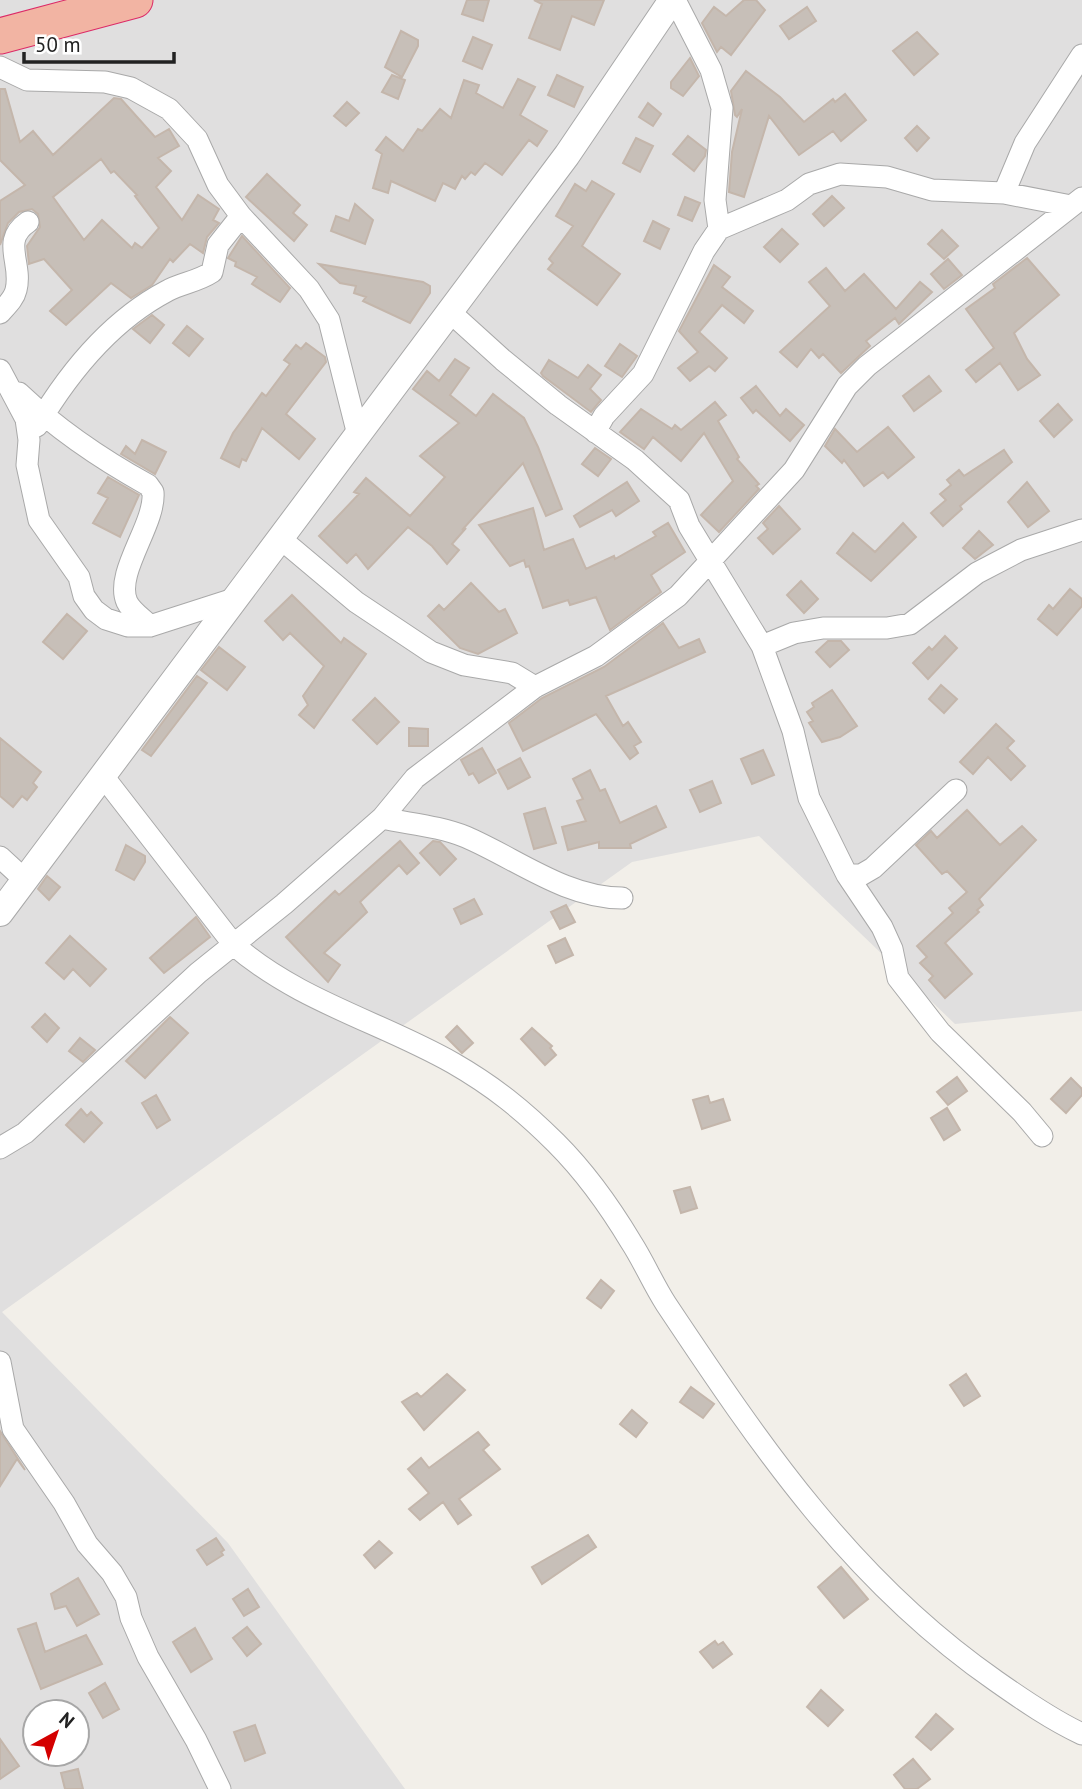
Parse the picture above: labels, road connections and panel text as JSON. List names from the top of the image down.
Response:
{
  "scale_bar": "50 m",
  "north": "top right"
}
